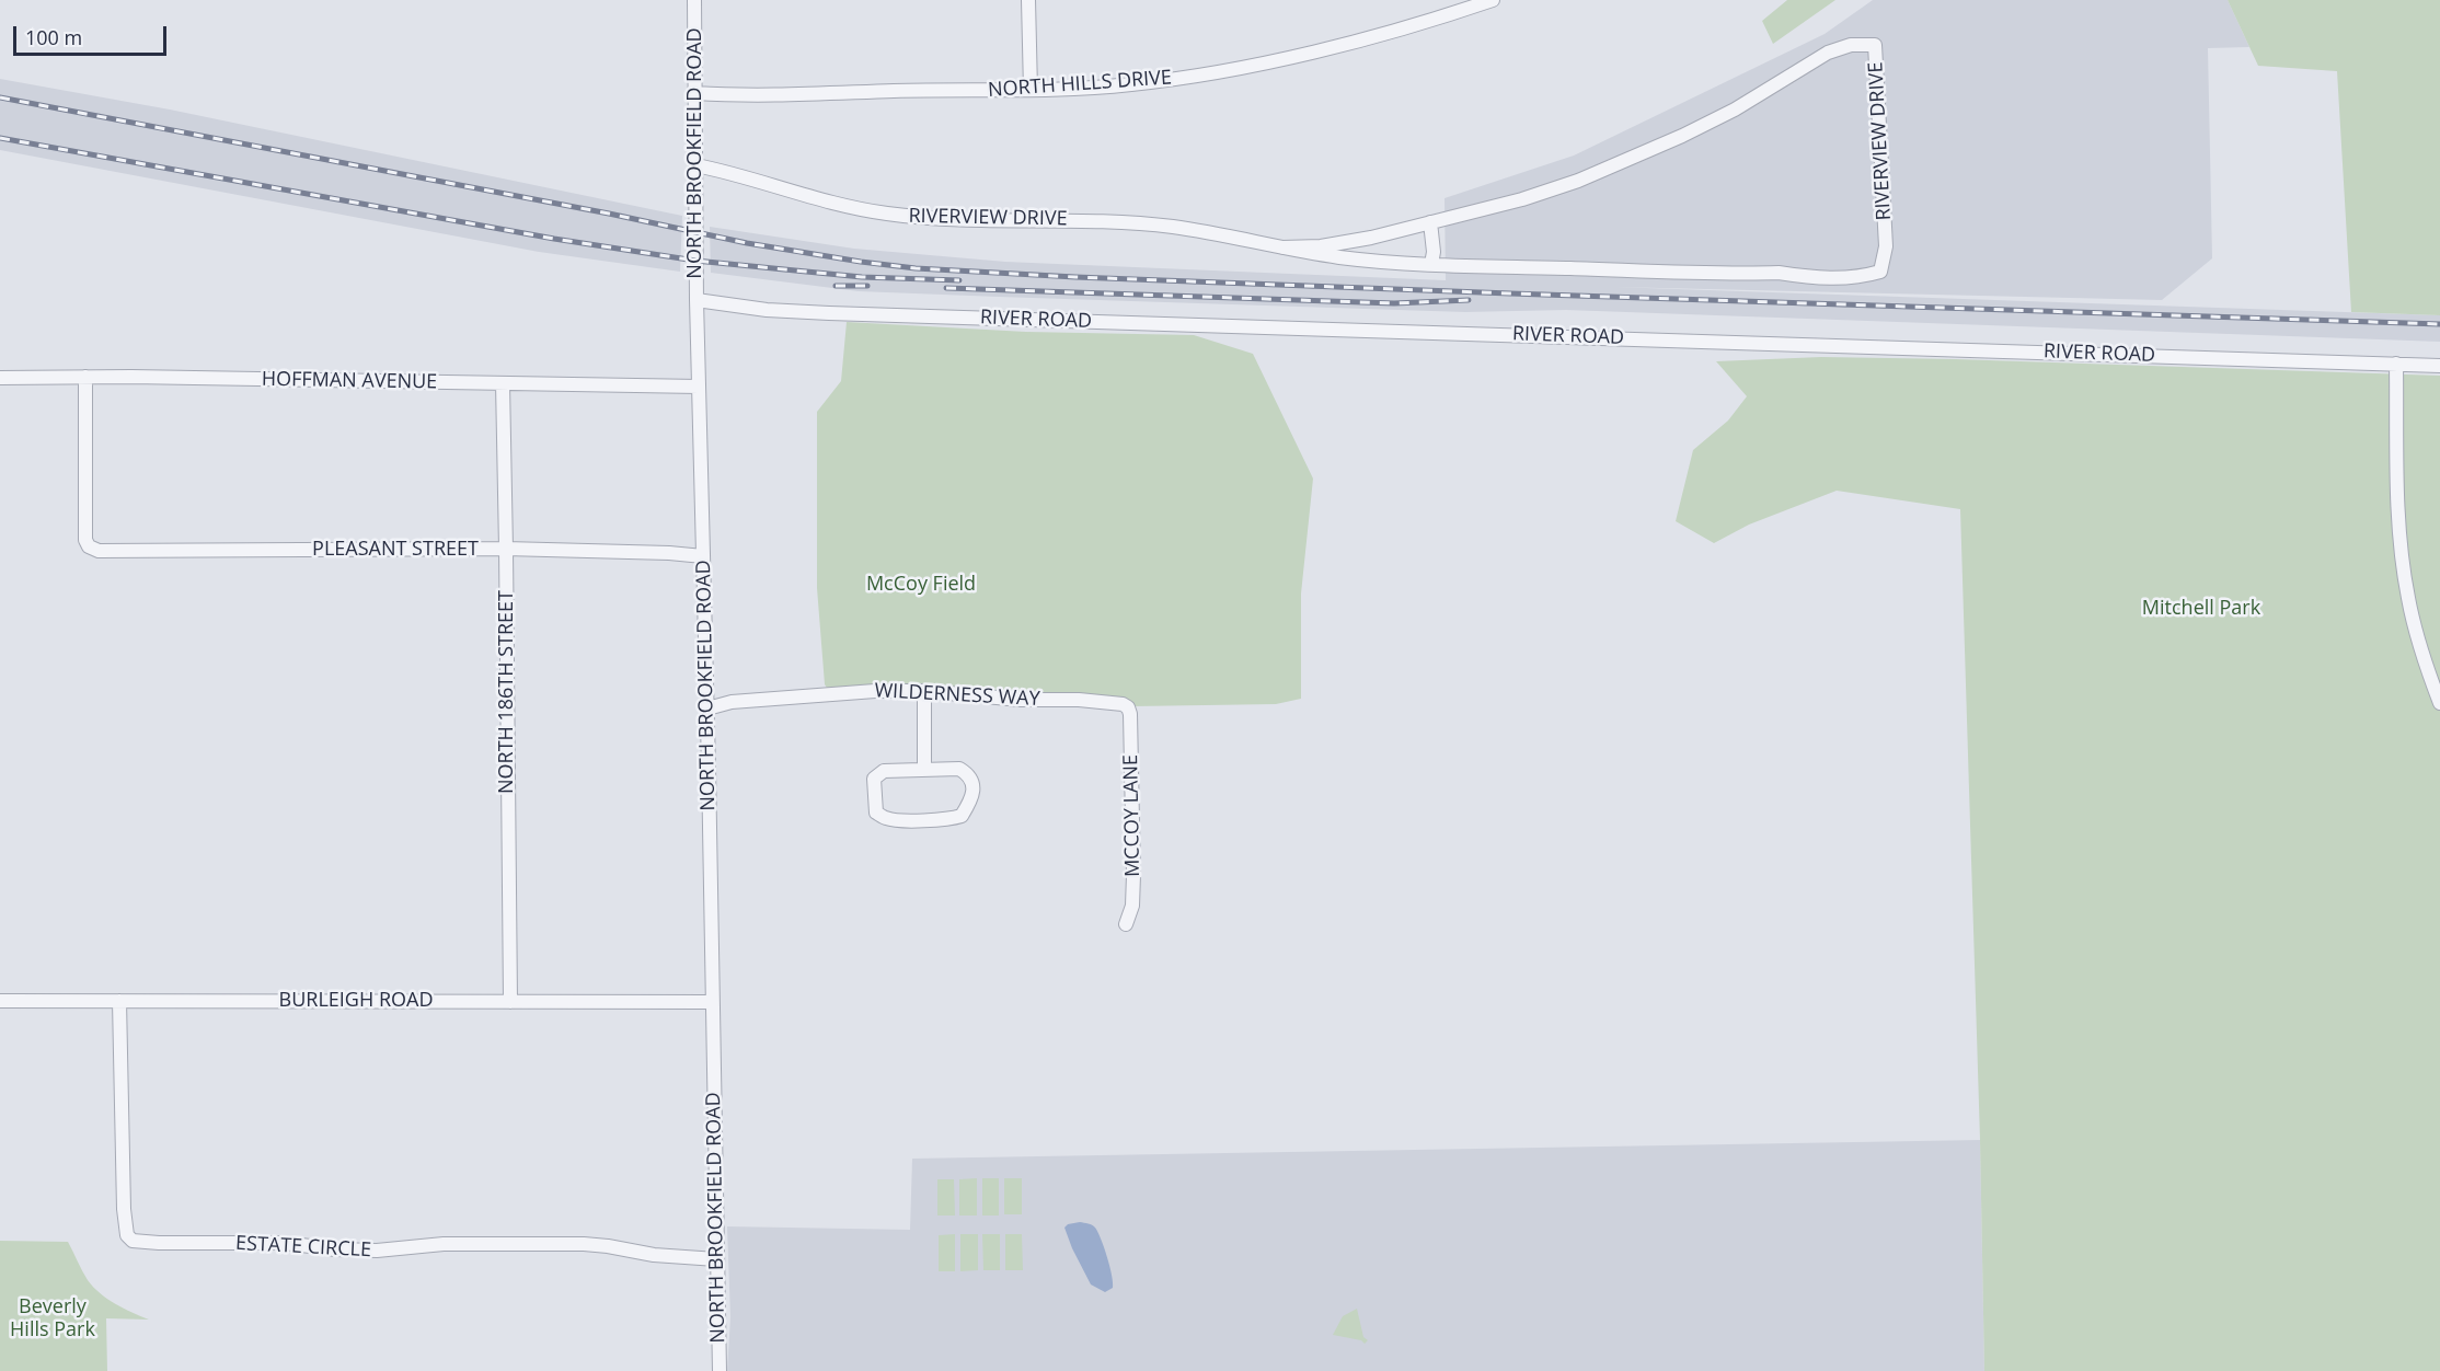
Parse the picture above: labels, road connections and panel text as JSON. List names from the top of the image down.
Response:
{
  "streets": {
    "street": [
      "NORTH HILLS DRIVE",
      "RIVERVIEW DRIVE",
      "NORTH BROOKFIELD ROAD",
      "RIVER ROAD",
      "HOFFMAN AVENUE",
      "PLEASANT STREET",
      "NORTH 186TH STREET",
      "WILDERNESS WAY",
      "MCCOY LANE",
      "BURLEIGH ROAD",
      "ESTATE CIRCLE"
    ]
  },
  "crossings": [
    ["NORTH HILLS DRIVE", "NORTH BROOKFIELD ROAD"],
    ["RIVERVIEW DRIVE", "NORTH BROOKFIELD ROAD"],
    ["NORTH BROOKFIELD ROAD", "RIVER ROAD"],
    ["NORTH BROOKFIELD ROAD", "HOFFMAN AVENUE"],
    ["NORTH BROOKFIELD ROAD", "PLEASANT STREET"],
    ["NORTH BROOKFIELD ROAD", "WILDERNESS WAY"],
    ["NORTH BROOKFIELD ROAD", "BURLEIGH ROAD"],
    ["NORTH BROOKFIELD ROAD", "ESTATE CIRCLE"],
    ["HOFFMAN AVENUE", "PLEASANT STREET"],
    ["HOFFMAN AVENUE", "NORTH 186TH STREET"],
    ["PLEASANT STREET", "NORTH 186TH STREET"],
    ["NORTH 186TH STREET", "BURLEIGH ROAD"],
    ["WILDERNESS WAY", "MCCOY LANE"],
    ["BURLEIGH ROAD", "ESTATE CIRCLE"]
  ],
  "parks": ["McCoy Field", "Mitchell Park", "Beverly Hills Park"],
  "scale_bar": "100 m"
}
